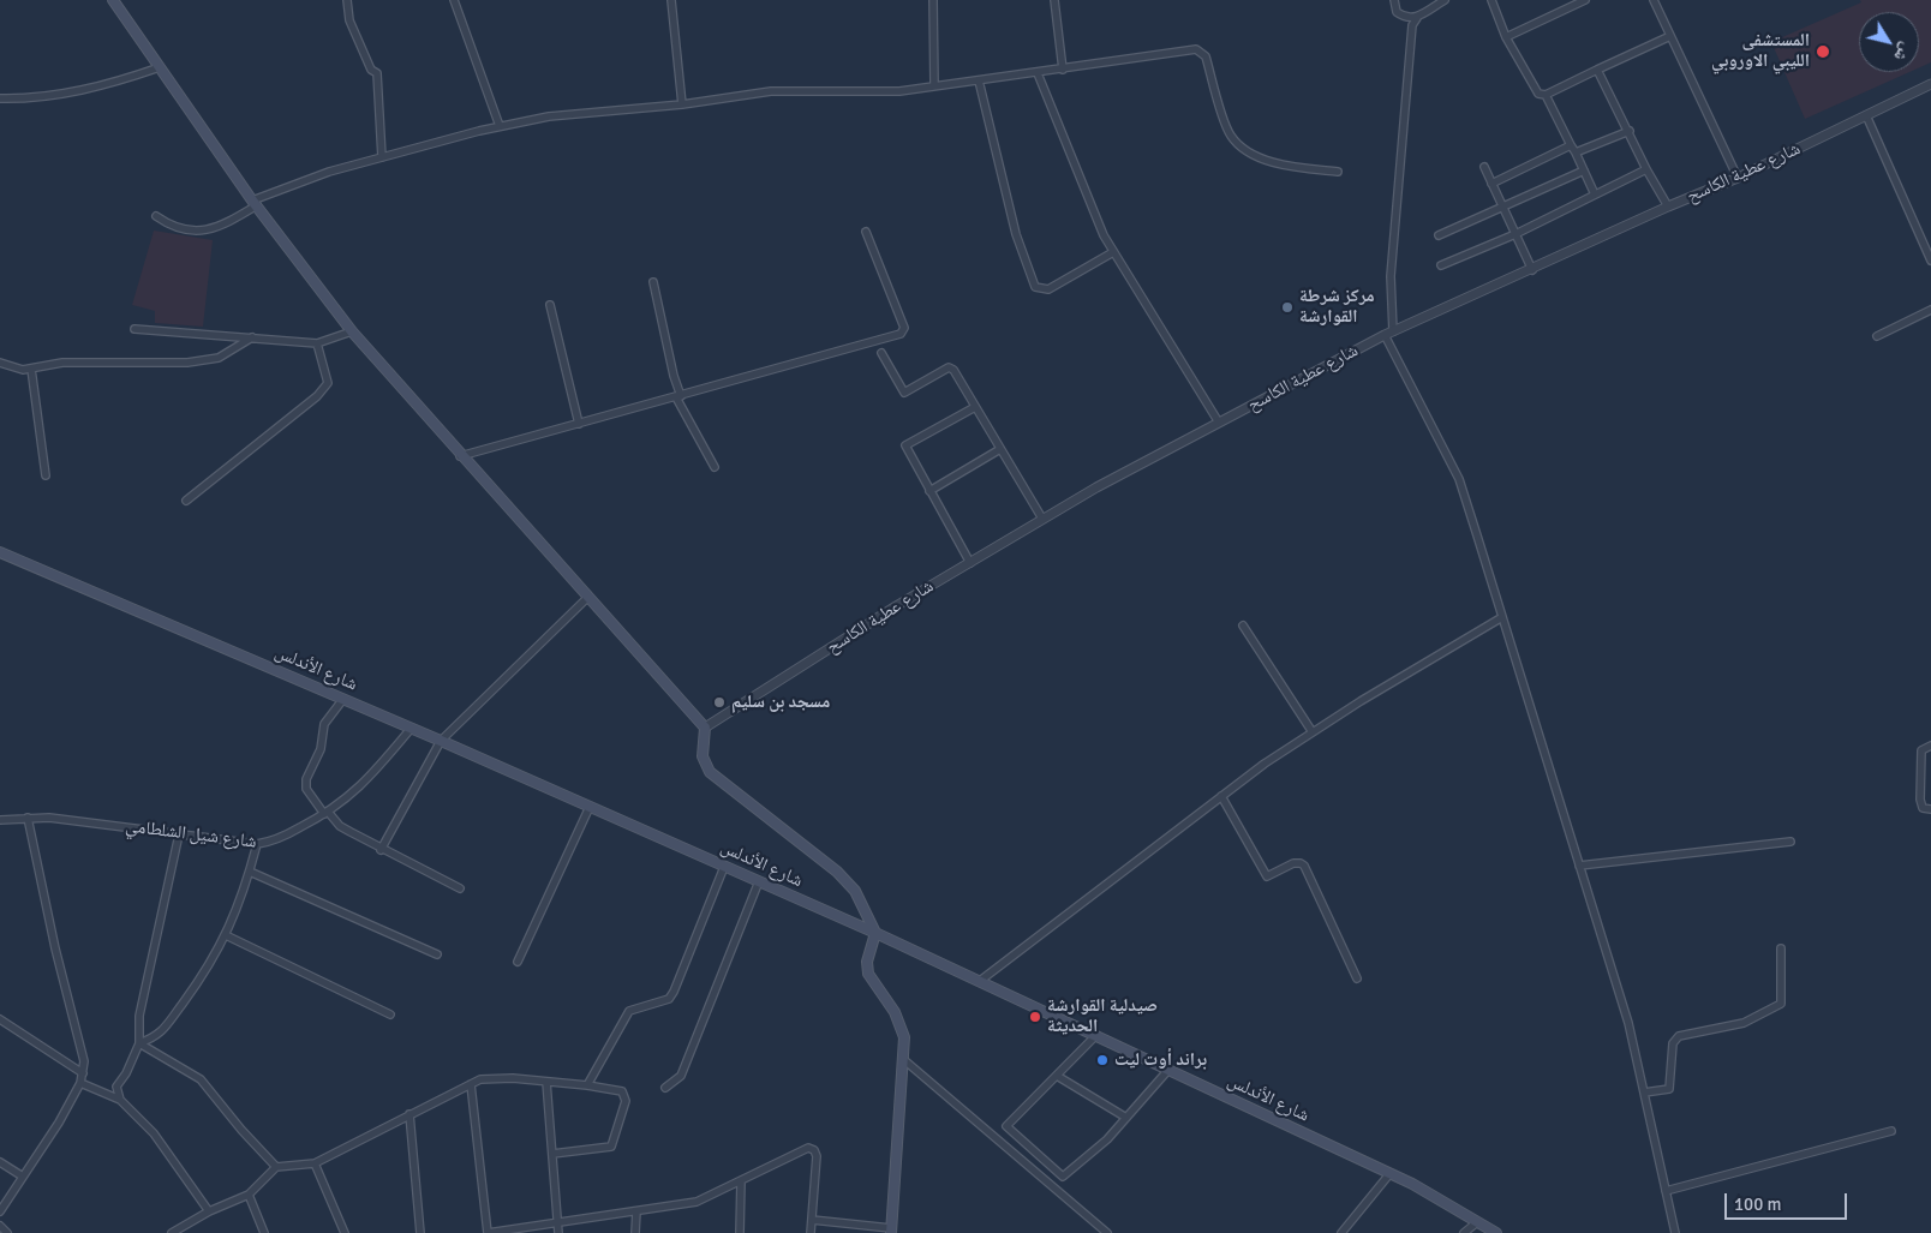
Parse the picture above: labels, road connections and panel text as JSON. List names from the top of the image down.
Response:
{
  "streets": {
    "main road": ["شارع الأندلس"],
    "street": ["شارع عطية الكاسح", "شارع شيل الشلطامي"]
  },
  "crossings": [
    ["شارع الأندلس", "شارع شيل الشلطامي"]
  ],
  "places": [
    "المستشفی الليبي الاوروبي",
    "مركز شرطة القوارشة",
    "مسجد بن سليم",
    "صيدلية القوارشة الحديثة",
    "براند أوت ليت"
  ],
  "scale_bar": "100 m",
  "north": "bottom right"
}
